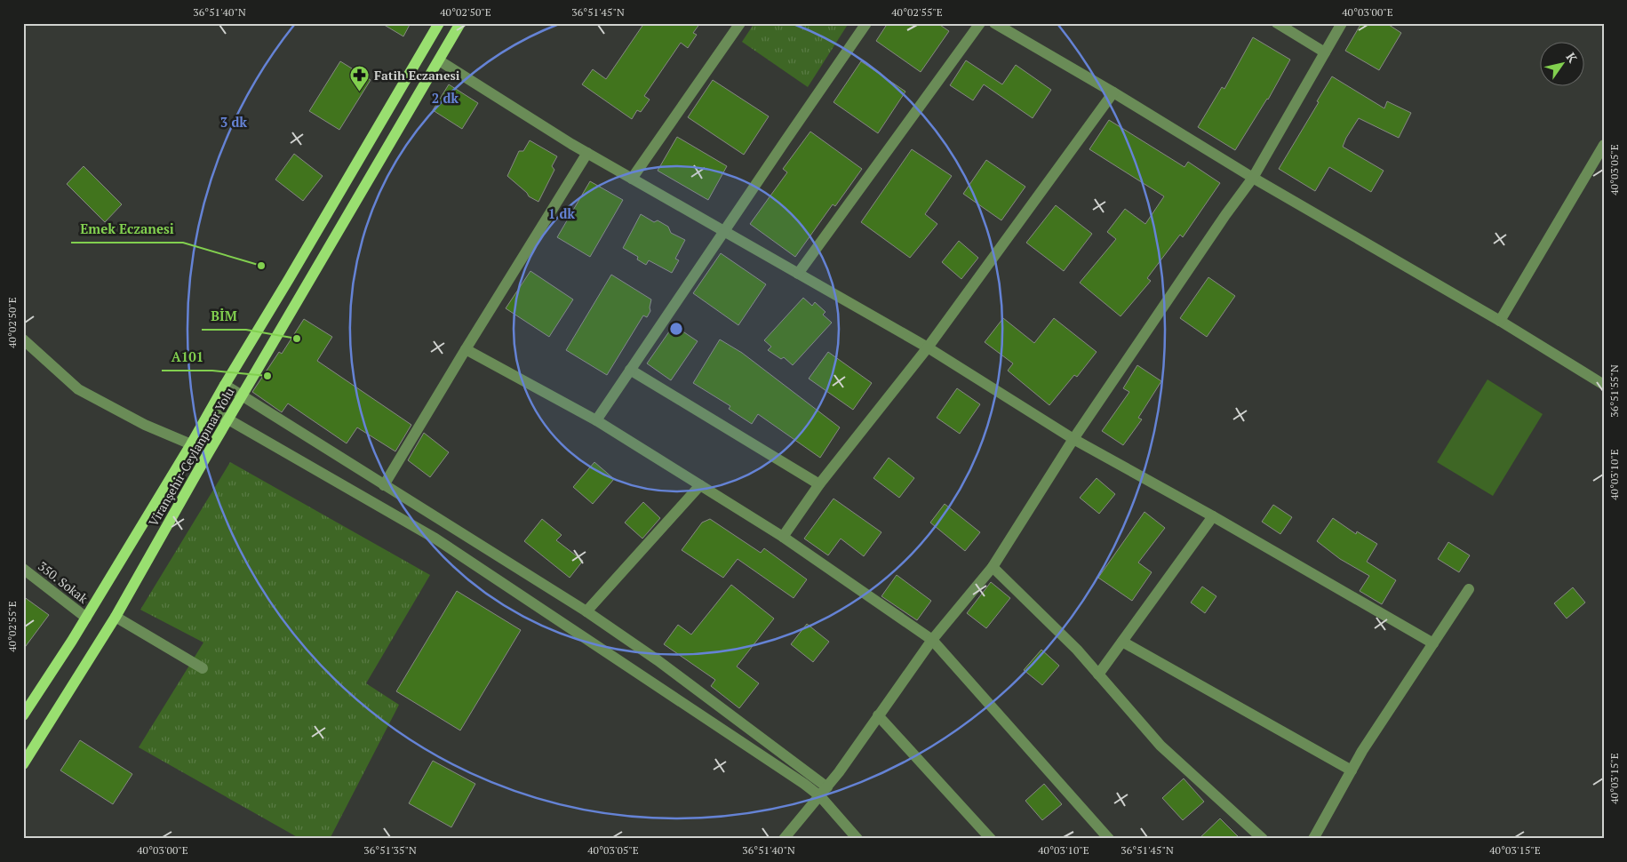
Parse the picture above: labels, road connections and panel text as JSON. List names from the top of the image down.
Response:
{
  "streets": {
    "main road": ["Viranşehir-Ceylanpınar Yolu"],
    "street": ["350. Sokak"]
  },
  "crossings": [
    ["Viranşehir-Ceylanpınar Yolu", "350. Sokak"]
  ],
  "places": {
    "pharmacy": ["Fatih Eczanesi"],
    "other": ["Emek Eczanesi", "BİM", "A101"]
  },
  "north": "top right",
  "coordinates": [
    "36°51'40\"N",
    "40°02'50\"E",
    "36°51'45\"N",
    "40°02'55\"E",
    "40°03'00\"E",
    "40°03'05\"E",
    "36°51'55\"N",
    "40°03'10\"E",
    "40°03'15\"E",
    "36°51'35\"N"
  ],
  "rings": ["2 dk", "3 dk", "1 dk"]
}
